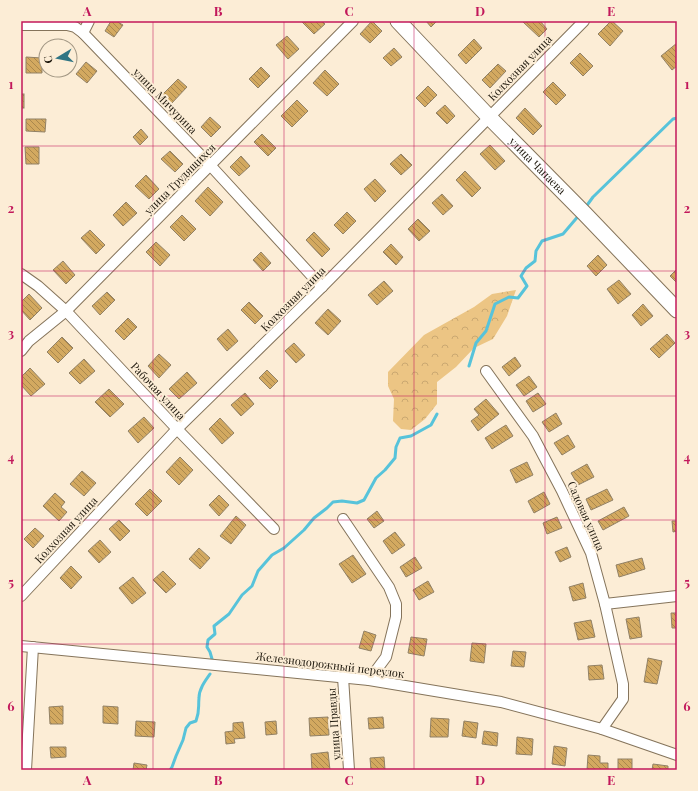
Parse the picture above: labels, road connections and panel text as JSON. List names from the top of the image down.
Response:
{
  "streets": {
    "street": [
      "Колхозная улица",
      "улица Мичурина",
      "улица Чапаева",
      "улица Трудящихся",
      "Рабочая улица",
      "Садовая улица",
      "Железнодорожный переулок",
      "улица Правды"
    ]
  },
  "crossings": [
    ["Колхозная улица", "улица Мичурина"],
    ["Колхозная улица", "улица Чапаева"],
    ["Колхозная улица", "Рабочая улица"],
    ["улица Мичурина", "улица Трудящихся"],
    ["улица Трудящихся", "Рабочая улица"],
    ["Садовая улица", "Железнодорожный переулок"],
    ["Железнодорожный переулок", "улица Правды"]
  ],
  "north": "left",
  "grid": {
    "columns": [
      "A",
      "B",
      "C",
      "D",
      "E"
    ],
    "rows": [
      "1",
      "2",
      "3",
      "4",
      "5",
      "6"
    ]
  }
}
